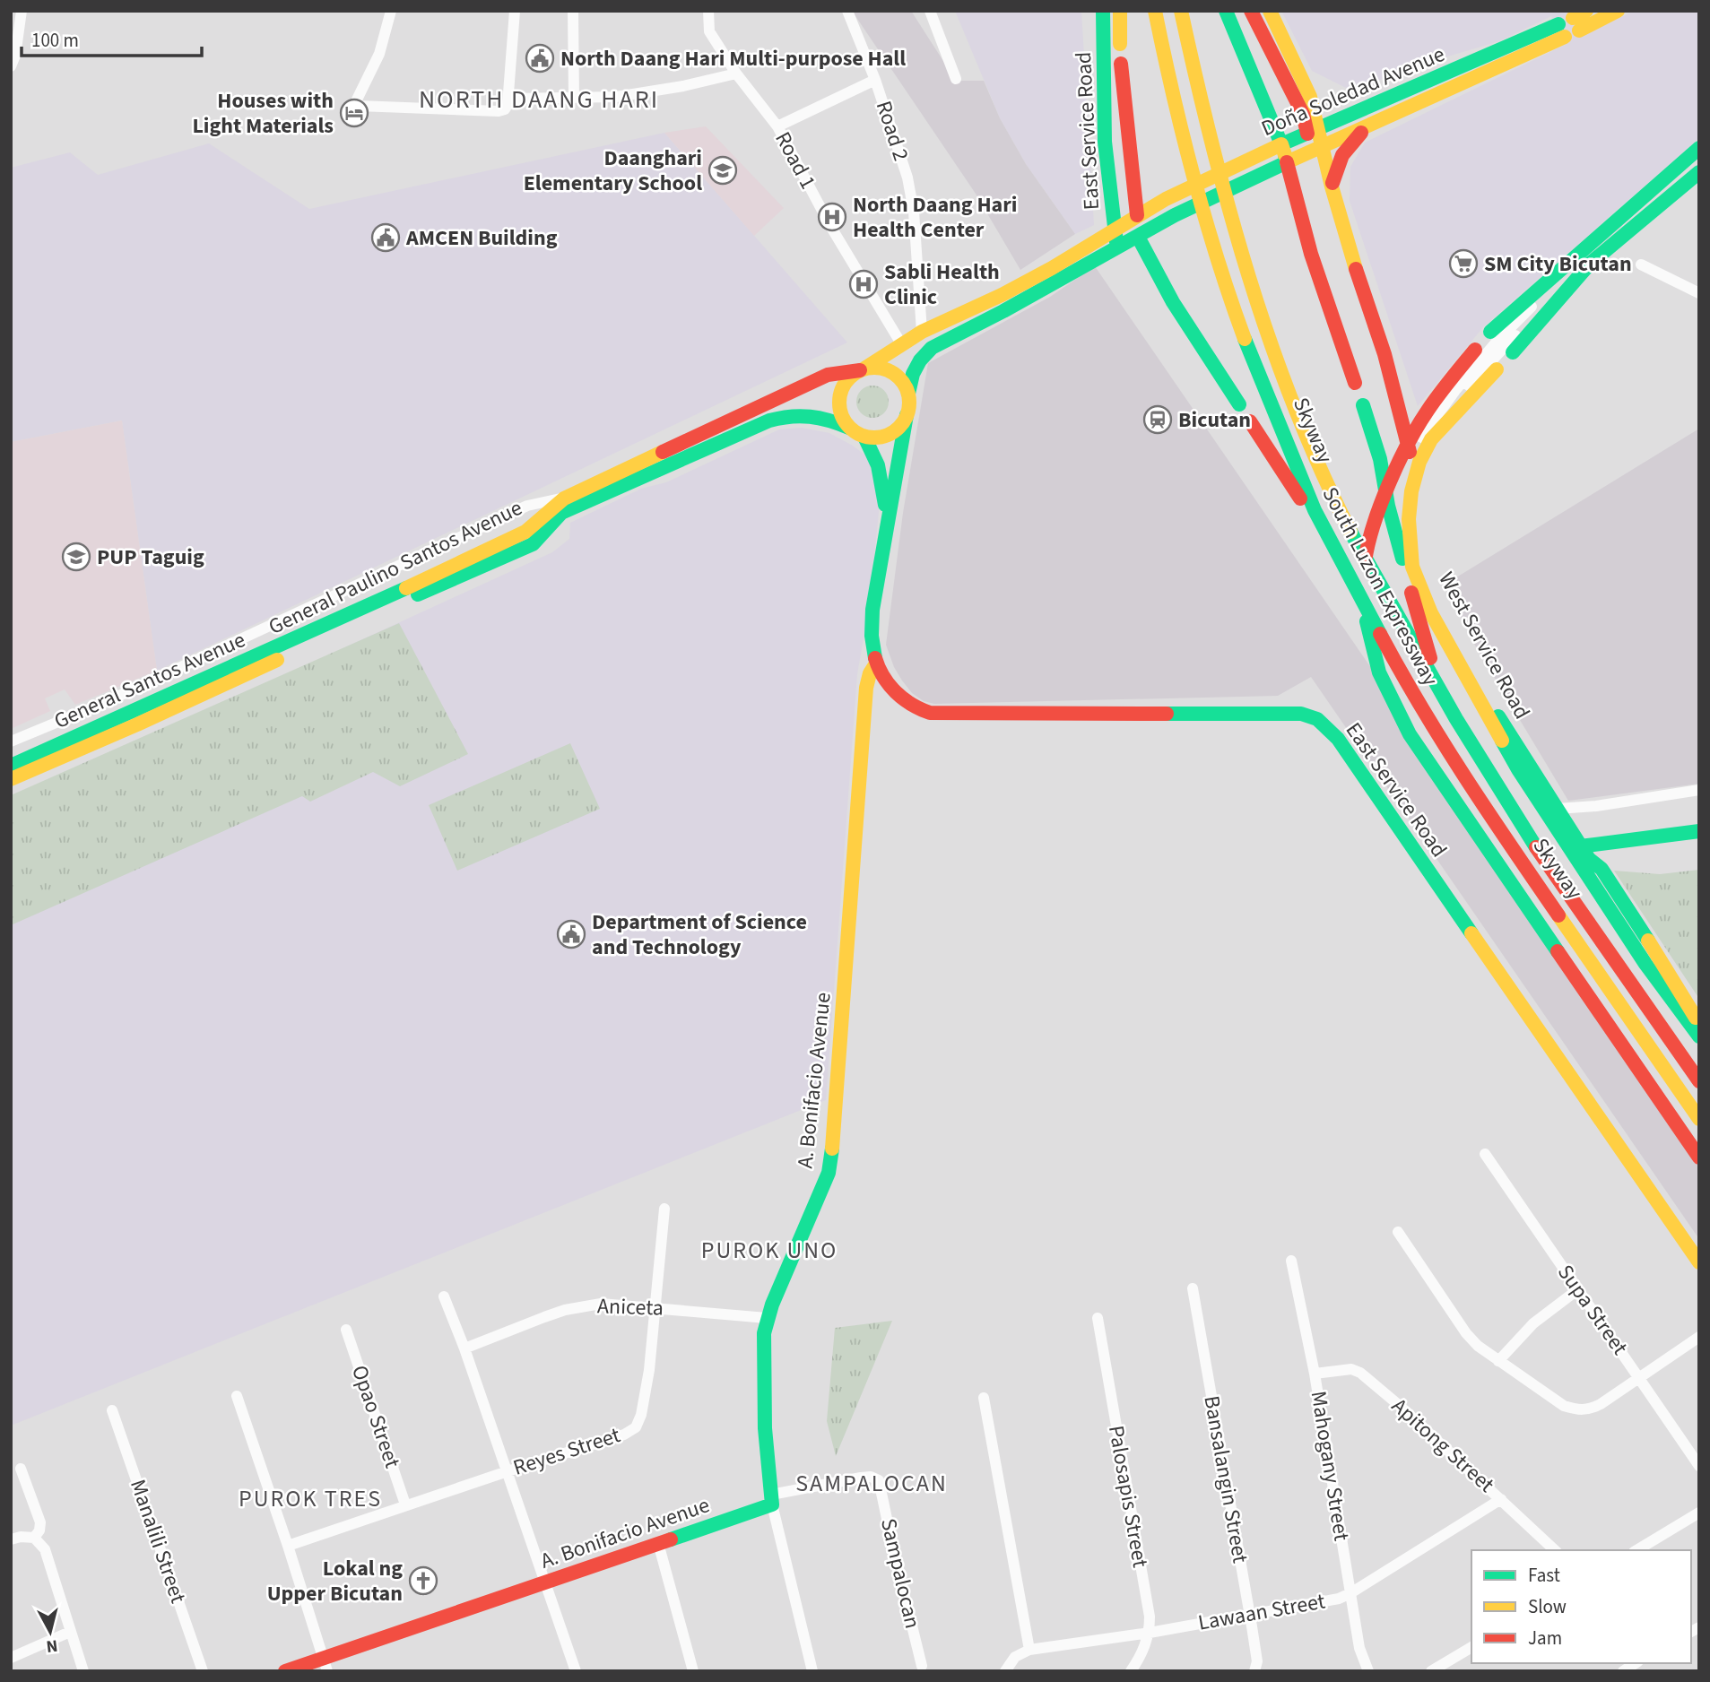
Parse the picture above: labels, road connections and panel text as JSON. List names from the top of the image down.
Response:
{
  "streets": {
    "main road": [
      "Doña Soledad Avenue",
      "East Service Road",
      "Skyway",
      "General Paulino Santos Avenue",
      "South Luzon Expressway",
      "West Service Road",
      "A. Bonifacio Avenue"
    ],
    "street": [
      "Road 2",
      "Road 1",
      "General Santos Avenue",
      "Aniceta",
      "Supa Street",
      "Opao Street",
      "Apitong Street",
      "Reyes Street",
      "Mahogany Street",
      "Bansalangin Street",
      "Palosapis Street",
      "Manalili Street",
      "Sampalocan",
      "Lawaan Street"
    ]
  },
  "crossings": [
    ["Doña Soledad Avenue", "General Paulino Santos Avenue"],
    ["Doña Soledad Avenue", "West Service Road"],
    ["Road 2", "General Paulino Santos Avenue"],
    ["East Service Road", "General Paulino Santos Avenue"],
    ["East Service Road", "A. Bonifacio Avenue"],
    ["Road 1", "General Paulino Santos Avenue"],
    ["General Paulino Santos Avenue", "General Santos Avenue"],
    ["A. Bonifacio Avenue", "Aniceta"],
    ["A. Bonifacio Avenue", "Sampalocan"],
    ["Aniceta", "Reyes Street"],
    ["Opao Street", "Reyes Street"],
    ["Apitong Street", "Mahogany Street"],
    ["Apitong Street", "Lawaan Street"],
    ["Mahogany Street", "Lawaan Street"],
    ["Bansalangin Street", "Lawaan Street"],
    ["Palosapis Street", "Lawaan Street"]
  ],
  "districts": [
    "NORTH DAANG HARI",
    "PUROK UNO",
    "SAMPALOCAN",
    "PUROK TRES"
  ],
  "places": {
    "public building": ["North Daang Hari Multi-purpose Hall", "AMCEN Building", "Department of Science and Technology"],
    "hotel": ["Houses with Light Materials"],
    "school or university": ["Daanghari Elementary School", "PUP Taguig"],
    "hospital": ["North Daang Hari Health Center", "Sabli Health Clinic"],
    "supermarket": ["SM City Bicutan"],
    "station": ["Bicutan"],
    "church": ["Lokal ng Upper Bicutan"]
  },
  "legend": ["Fast", "Slow", "Jam"],
  "scale_bar": "100 m",
  "north": "bottom"
}
